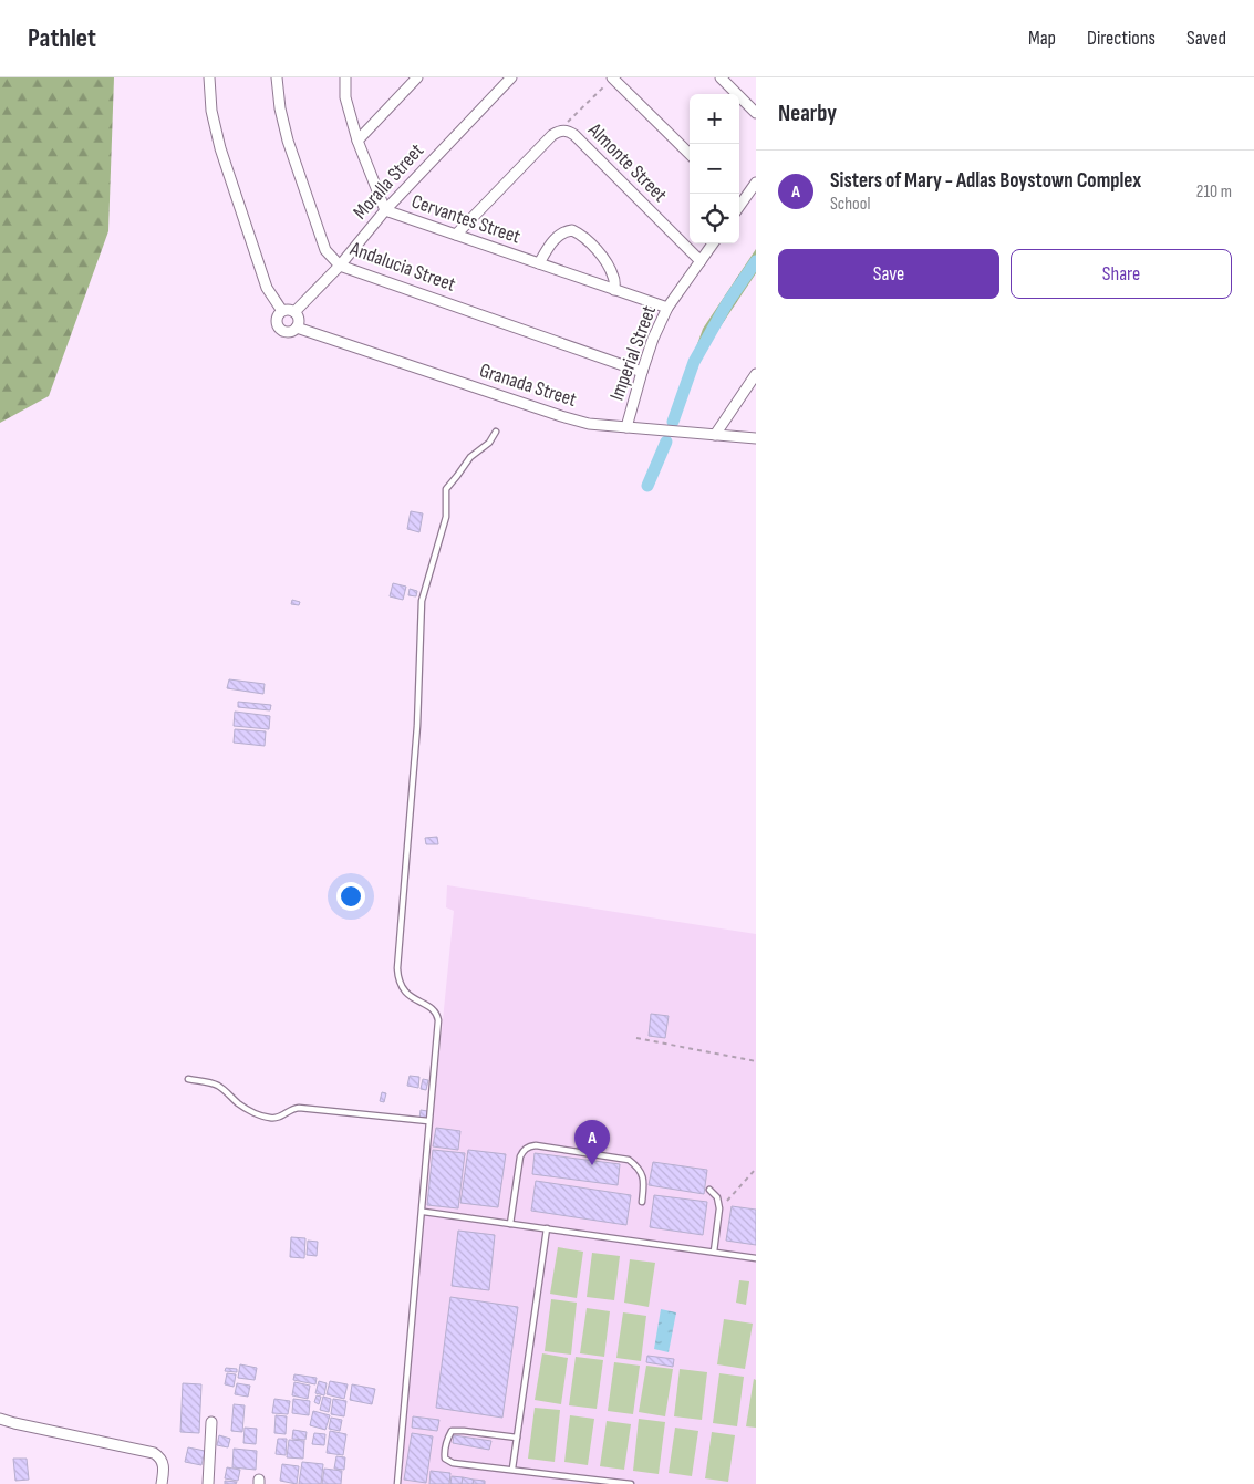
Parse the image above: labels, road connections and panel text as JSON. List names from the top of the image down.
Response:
{
  "streets": {
    "street": [
      "Almonte Street",
      "Moralla Street",
      "Cervantes Street",
      "Andalucia Street",
      "Imperial Street",
      "Granada Street"
    ]
  },
  "crossings": [
    ["Almonte Street", "Cervantes Street"],
    ["Almonte Street", "Imperial Street"],
    ["Moralla Street", "Cervantes Street"],
    ["Moralla Street", "Andalucia Street"],
    ["Moralla Street", "Granada Street"],
    ["Cervantes Street", "Imperial Street"],
    ["Andalucia Street", "Imperial Street"],
    ["Imperial Street", "Granada Street"]
  ],
  "page": {
    "header": "Pathlet",
    "nav": ["Map", "Directions", "Saved"],
    "heading": "Nearby",
    "map_buttons": ["+", "−"],
    "list": [
      {
        "mark": "A",
        "name": "Sisters of Mary - Adlas Boystown Complex",
        "note": "School",
        "value": "210 m"
      }
    ],
    "buttons": ["Save", "Share"],
    "pins": "A"
  }
}
